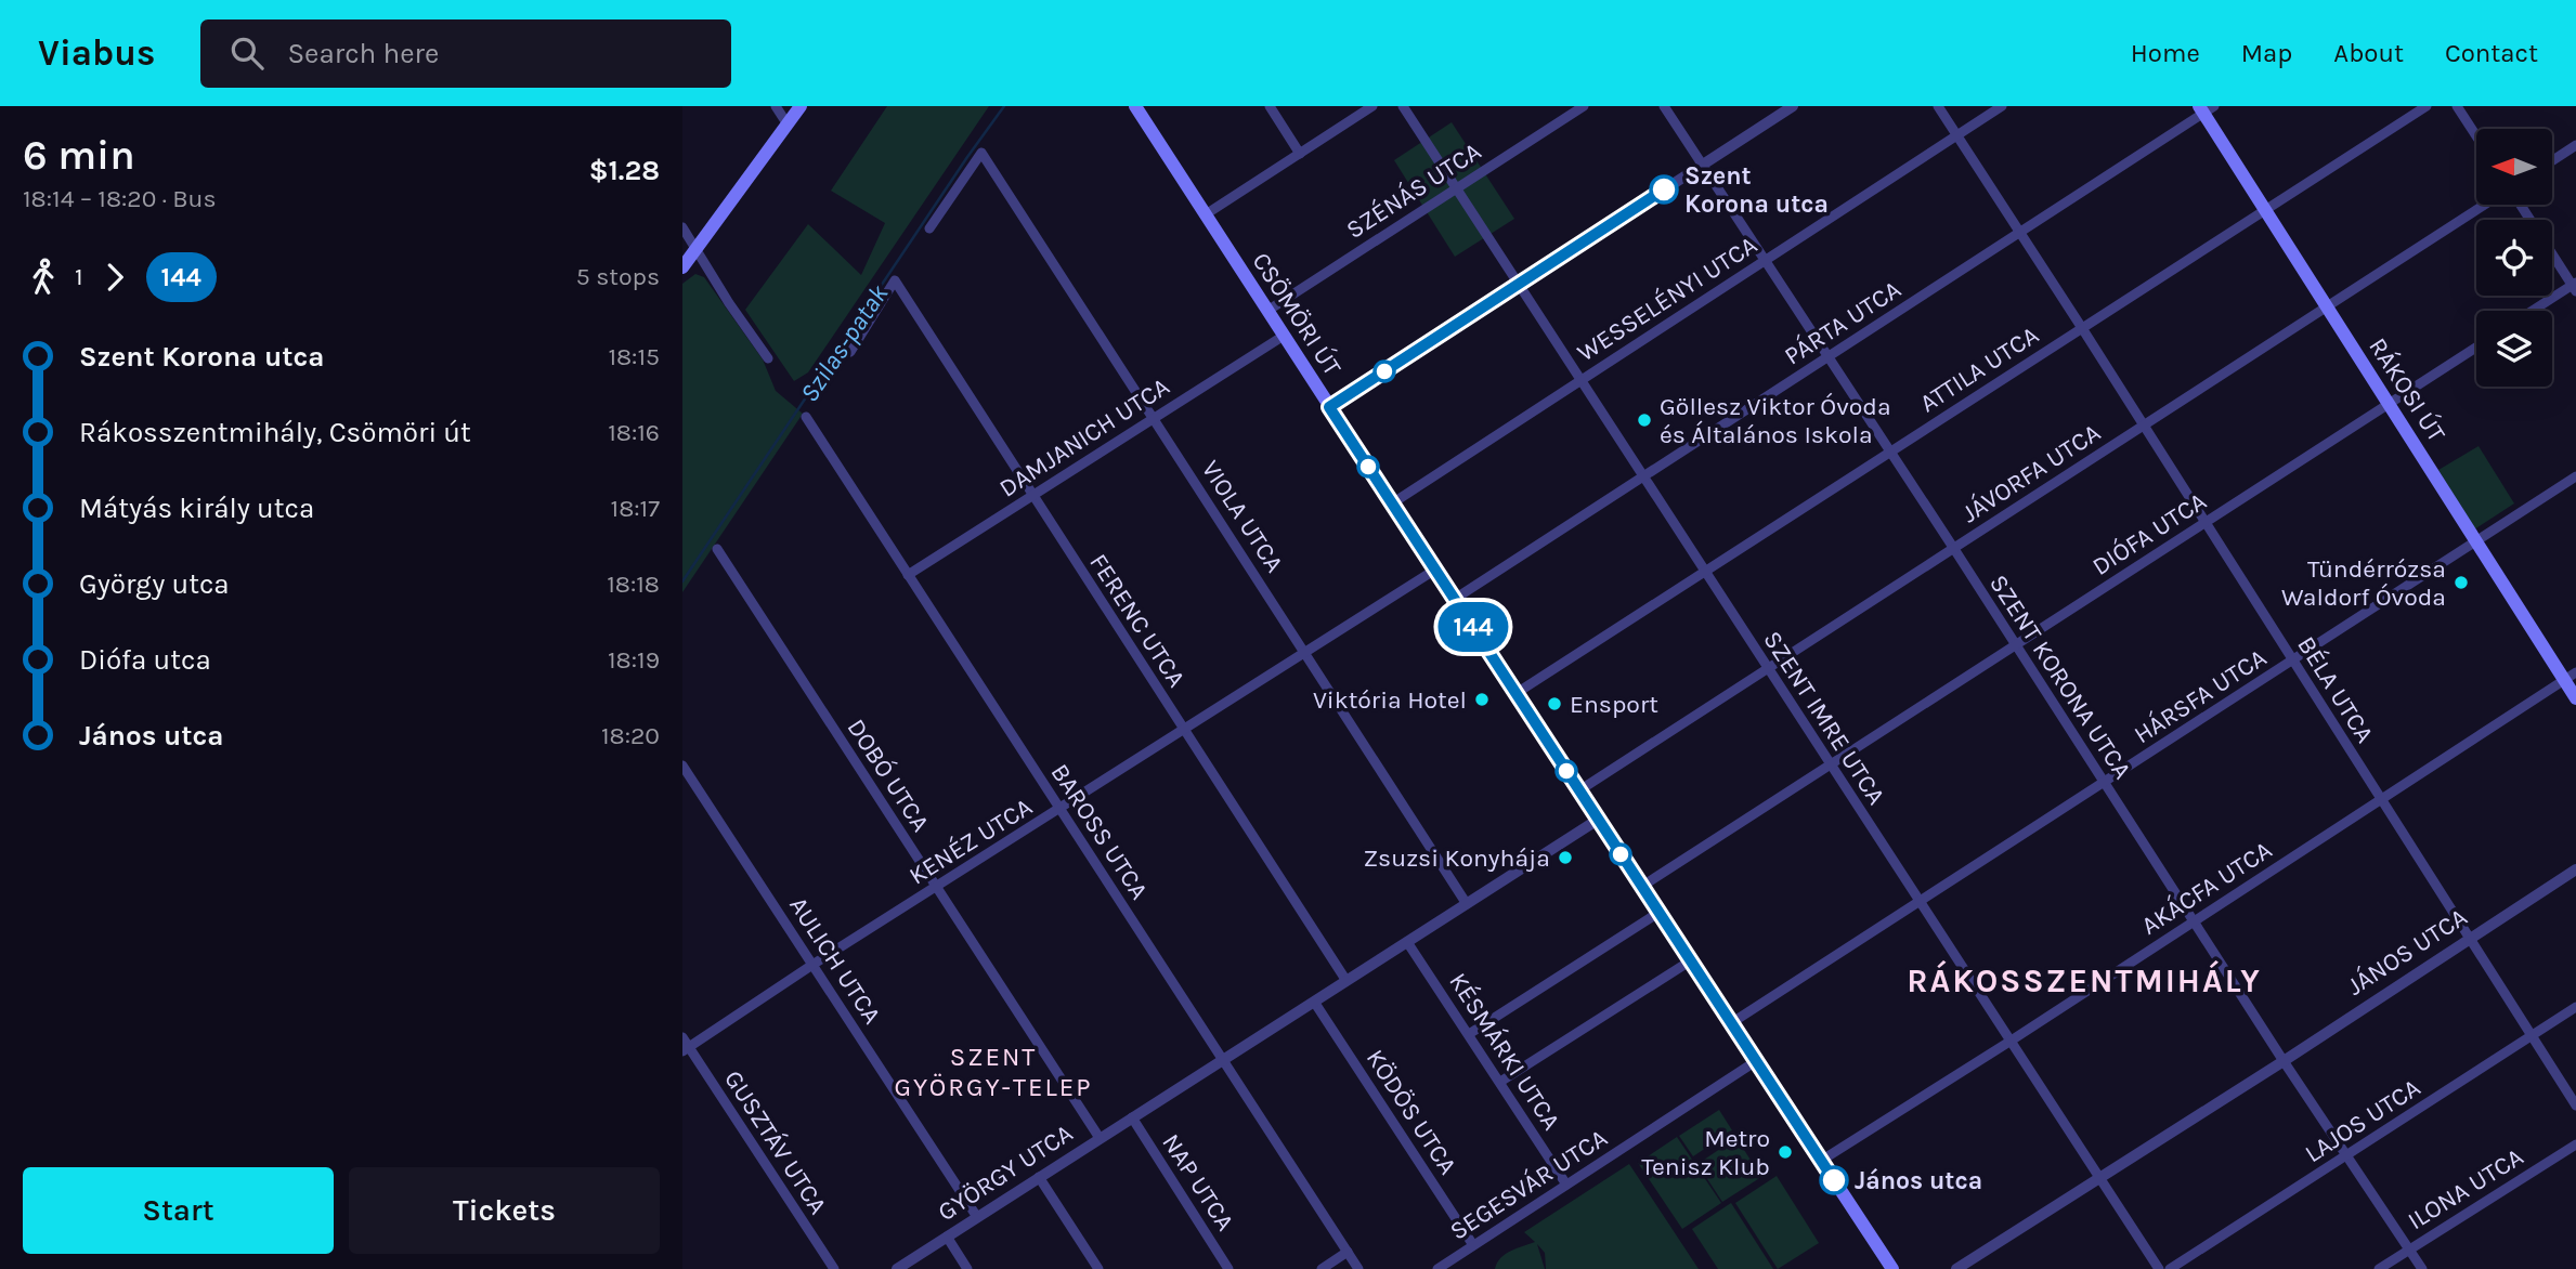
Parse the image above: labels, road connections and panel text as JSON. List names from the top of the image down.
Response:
{
  "streets": {
    "main road": ["CSÖMÖRI ÚT", "RÁKOSI ÚT"],
    "street": [
      "SZÉNÁS UTCA",
      "WESSELÉNYI UTCA",
      "PÁRTA UTCA",
      "ATTILA UTCA",
      "DAMJANICH UTCA",
      "JÁVORFA UTCA",
      "VIOLA UTCA",
      "DIÓFA UTCA",
      "FERENC UTCA",
      "SZENT KORONA UTCA",
      "BÉLA UTCA",
      "HÁRSFA UTCA",
      "SZENT IMRE UTCA",
      "DOBÓ UTCA",
      "BAROSS UTCA",
      "KENÉZ UTCA",
      "AKÁCFA UTCA",
      "JÁNOS UTCA",
      "AULICH UTCA",
      "KÉSMÁRKI UTCA",
      "KÖDÖS UTCA",
      "LAJOS UTCA",
      "GUSZTÁV UTCA",
      "GYÖRGY UTCA",
      "NAP UTCA",
      "SEGESVÁR UTCA",
      "ILONA UTCA"
    ]
  },
  "crossings": [
    ["SZÉNÁS UTCA", "CSÖMÖRI ÚT"],
    ["SZÉNÁS UTCA", "SZENT IMRE UTCA"],
    ["WESSELÉNYI UTCA", "CSÖMÖRI ÚT"],
    ["WESSELÉNYI UTCA", "SZENT KORONA UTCA"],
    ["WESSELÉNYI UTCA", "BÉLA UTCA"],
    ["WESSELÉNYI UTCA", "SZENT IMRE UTCA"],
    ["CSÖMÖRI ÚT", "PÁRTA UTCA"],
    ["CSÖMÖRI ÚT", "ATTILA UTCA"],
    ["CSÖMÖRI ÚT", "DAMJANICH UTCA"],
    ["CSÖMÖRI ÚT", "JÁVORFA UTCA"],
    ["CSÖMÖRI ÚT", "DIÓFA UTCA"],
    ["CSÖMÖRI ÚT", "HÁRSFA UTCA"],
    ["CSÖMÖRI ÚT", "KENÉZ UTCA"],
    ["CSÖMÖRI ÚT", "AKÁCFA UTCA"],
    ["CSÖMÖRI ÚT", "GYÖRGY UTCA"],
    ["CSÖMÖRI ÚT", "SEGESVÁR UTCA"],
    ["PÁRTA UTCA", "RÁKOSI ÚT"],
    ["PÁRTA UTCA", "SZENT KORONA UTCA"],
    ["PÁRTA UTCA", "BÉLA UTCA"],
    ["PÁRTA UTCA", "SZENT IMRE UTCA"],
    ["ATTILA UTCA", "RÁKOSI ÚT"],
    ["ATTILA UTCA", "SZENT KORONA UTCA"],
    ["ATTILA UTCA", "BÉLA UTCA"],
    ["ATTILA UTCA", "SZENT IMRE UTCA"],
    ["RÁKOSI ÚT", "JÁVORFA UTCA"],
    ["RÁKOSI ÚT", "DIÓFA UTCA"],
    ["RÁKOSI ÚT", "HÁRSFA UTCA"],
    ["RÁKOSI ÚT", "AKÁCFA UTCA"],
    ["DAMJANICH UTCA", "VIOLA UTCA"],
    ["DAMJANICH UTCA", "FERENC UTCA"],
    ["DAMJANICH UTCA", "BAROSS UTCA"],
    ["JÁVORFA UTCA", "SZENT KORONA UTCA"],
    ["JÁVORFA UTCA", "BÉLA UTCA"],
    ["JÁVORFA UTCA", "SZENT IMRE UTCA"],
    ["VIOLA UTCA", "KENÉZ UTCA"],
    ["VIOLA UTCA", "GYÖRGY UTCA"],
    ["DIÓFA UTCA", "SZENT KORONA UTCA"],
    ["DIÓFA UTCA", "BÉLA UTCA"],
    ["DIÓFA UTCA", "SZENT IMRE UTCA"],
    ["FERENC UTCA", "KENÉZ UTCA"],
    ["FERENC UTCA", "GYÖRGY UTCA"],
    ["SZENT KORONA UTCA", "HÁRSFA UTCA"],
    ["SZENT KORONA UTCA", "AKÁCFA UTCA"],
    ["SZENT KORONA UTCA", "JÁNOS UTCA"],
    ["SZENT KORONA UTCA", "LAJOS UTCA"],
    ["SZENT KORONA UTCA", "ILONA UTCA"],
    ["BÉLA UTCA", "HÁRSFA UTCA"],
    ["BÉLA UTCA", "AKÁCFA UTCA"],
    ["BÉLA UTCA", "JÁNOS UTCA"],
    ["BÉLA UTCA", "LAJOS UTCA"],
    ["HÁRSFA UTCA", "SZENT IMRE UTCA"],
    ["SZENT IMRE UTCA", "AKÁCFA UTCA"],
    ["SZENT IMRE UTCA", "JÁNOS UTCA"],
    ["DOBÓ UTCA", "KENÉZ UTCA"],
    ["DOBÓ UTCA", "GYÖRGY UTCA"],
    ["BAROSS UTCA", "KENÉZ UTCA"],
    ["BAROSS UTCA", "GYÖRGY UTCA"],
    ["KENÉZ UTCA", "AULICH UTCA"],
    ["KENÉZ UTCA", "GUSZTÁV UTCA"],
    ["AULICH UTCA", "GYÖRGY UTCA"],
    ["KÉSMÁRKI UTCA", "GYÖRGY UTCA"],
    ["KÉSMÁRKI UTCA", "SEGESVÁR UTCA"],
    ["KÖDÖS UTCA", "GYÖRGY UTCA"],
    ["KÖDÖS UTCA", "SEGESVÁR UTCA"],
    ["GYÖRGY UTCA", "NAP UTCA"]
  ],
  "districts": ["RÁKOSSZENTMIHÁLY", "SZENT GYÖRGY-TELEP"],
  "water": ["Szilas-patak"],
  "places": [
    "Szent Korona utca",
    "Göllesz Viktor Óvoda és Általános Iskola",
    "Tündérrózsa Waldorf Óvoda",
    "Viktória Hotel",
    "Ensport",
    "Zsuzsi Konyhája",
    "Metro Tenisz Klub",
    "János utca"
  ],
  "lines": ["bus line 144"],
  "north": "left",
  "page": {
    "header": "Viabus",
    "search": "Search here",
    "nav": [
      "Home",
      "Map",
      "About",
      "Contact"
    ],
    "heading": ["6 min", "18:14 – 18:20 · Bus", "$1.28"],
    "on_map": "144",
    "legs": ["1", "144", "5 stops"],
    "list": [
      {
        "name": "Szent Korona utca",
        "value": "18:15"
      },
      {
        "name": "Rákosszentmihály, Csömöri út",
        "value": "18:16"
      },
      {
        "name": "Mátyás király utca",
        "value": "18:17"
      },
      {
        "name": "György utca",
        "value": "18:18"
      },
      {
        "name": "Diófa utca",
        "value": "18:19"
      },
      {
        "name": "János utca",
        "value": "18:20"
      }
    ],
    "buttons": ["Start", "Tickets"]
  }
}
